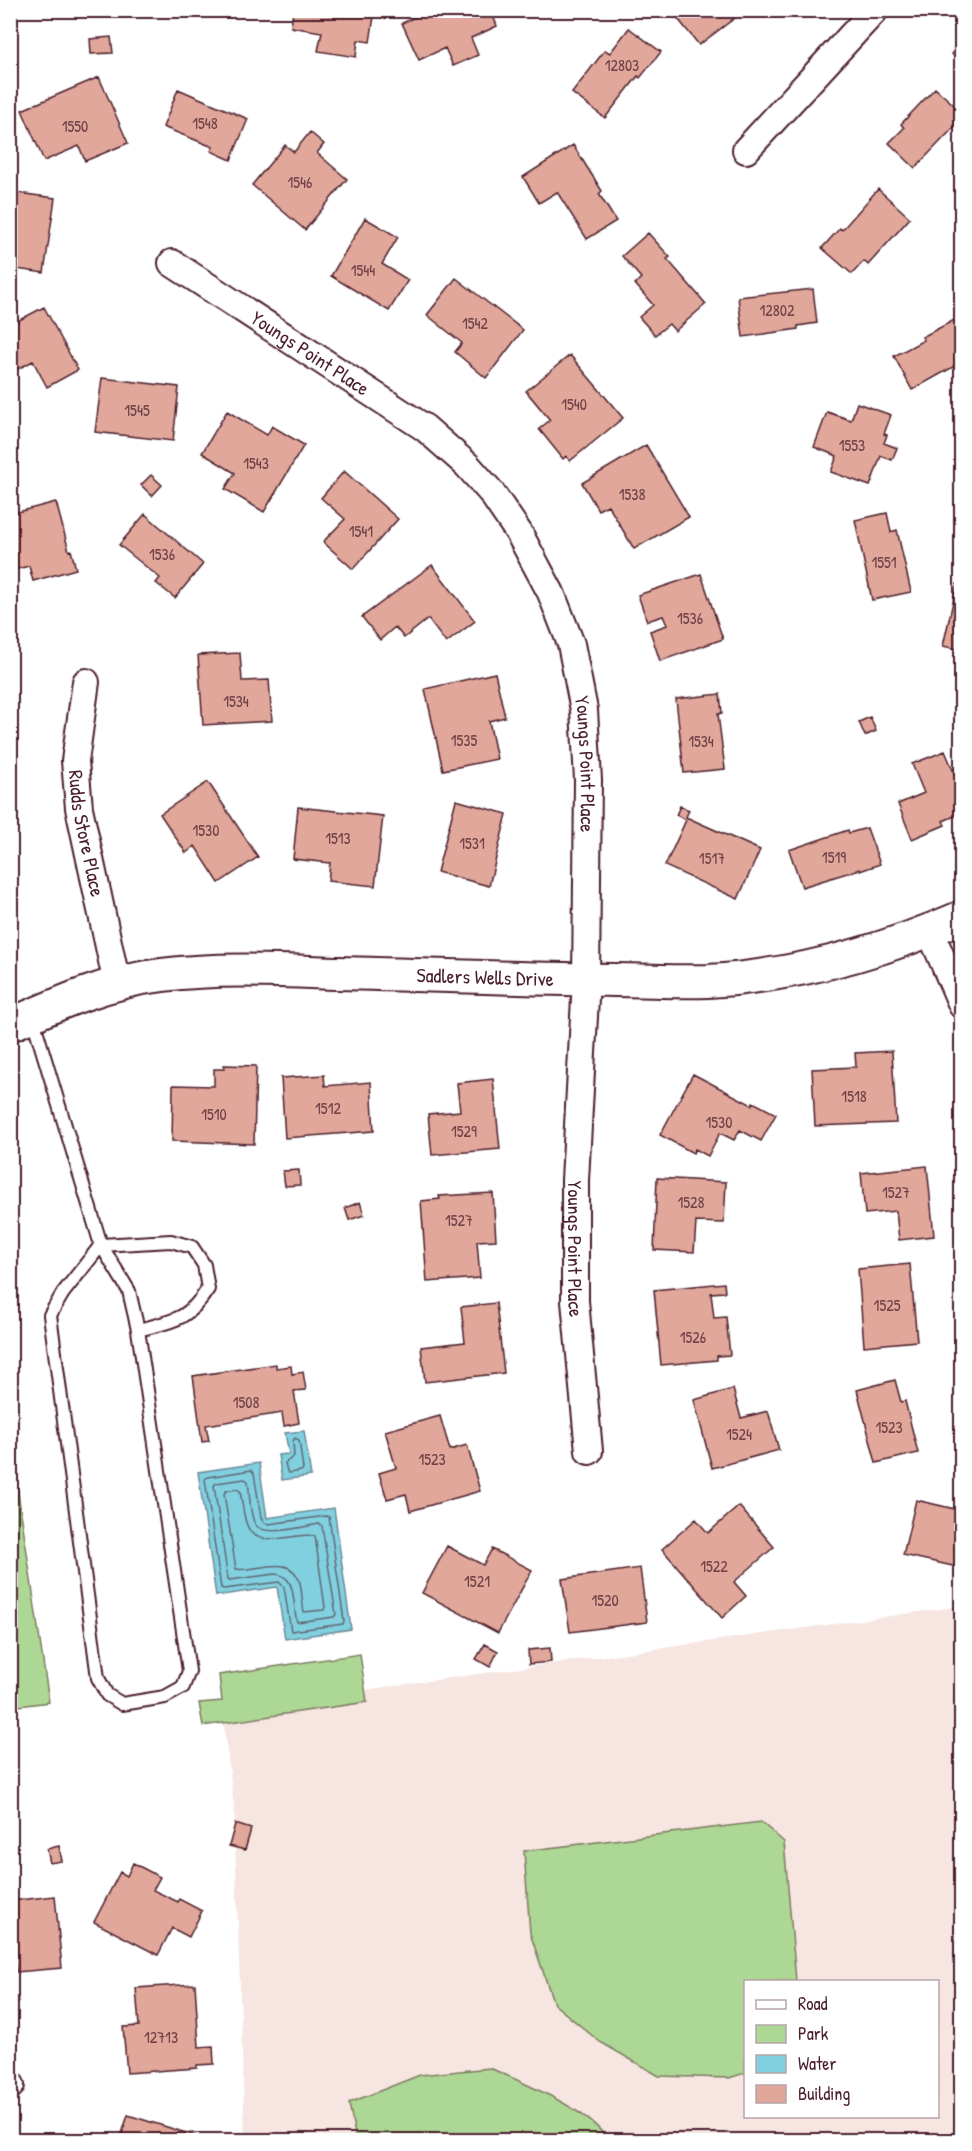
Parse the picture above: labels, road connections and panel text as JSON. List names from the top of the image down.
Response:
{
  "streets": {
    "street": ["Youngs Point Place", "Rudds Store Place", "Sadlers Wells Drive"]
  },
  "crossings": [
    ["Youngs Point Place", "Sadlers Wells Drive"],
    ["Rudds Store Place", "Sadlers Wells Drive"]
  ],
  "house_numbers": [
    "12803",
    "1548",
    "1550",
    "1546",
    "1544",
    "12802",
    "1542",
    "1540",
    "1545",
    "1553",
    "1543",
    "1538",
    "1541",
    "1536",
    "1551",
    "1536",
    "1534",
    "1535",
    "1534",
    "1530",
    "1513",
    "1531",
    "1519",
    "1517",
    "1518",
    "1512",
    "1510",
    "1530",
    "1529",
    "1527",
    "1528",
    "1527",
    "1525",
    "1526",
    "1508",
    "1523",
    "1524",
    "1523",
    "1522",
    "1521",
    "1520",
    "12713"
  ],
  "legend": [
    "Road",
    "Park",
    "Water",
    "Building"
  ]
}
